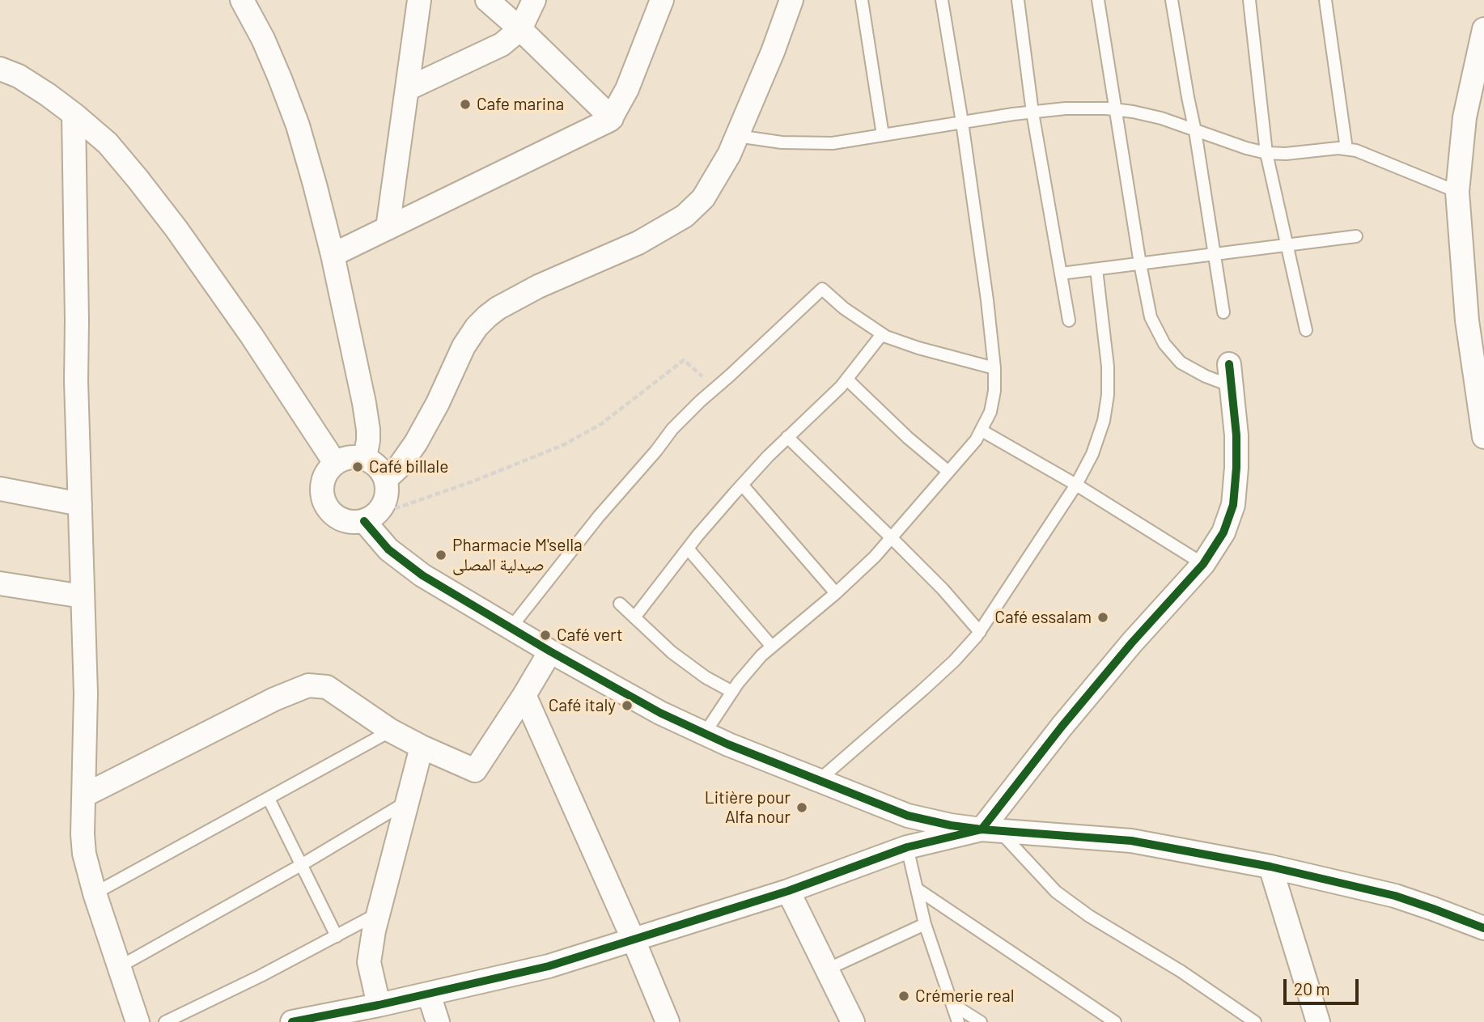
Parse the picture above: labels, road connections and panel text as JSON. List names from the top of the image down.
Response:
{
  "places": [
    "Cafe marina",
    "Café billale",
    "Pharmacie M'sella صيدلية المصلى",
    "Café essalam",
    "Café vert",
    "Café italy",
    "Litière pour Alfa nour",
    "Crémerie real"
  ],
  "scale_bar": "20 m"
}
